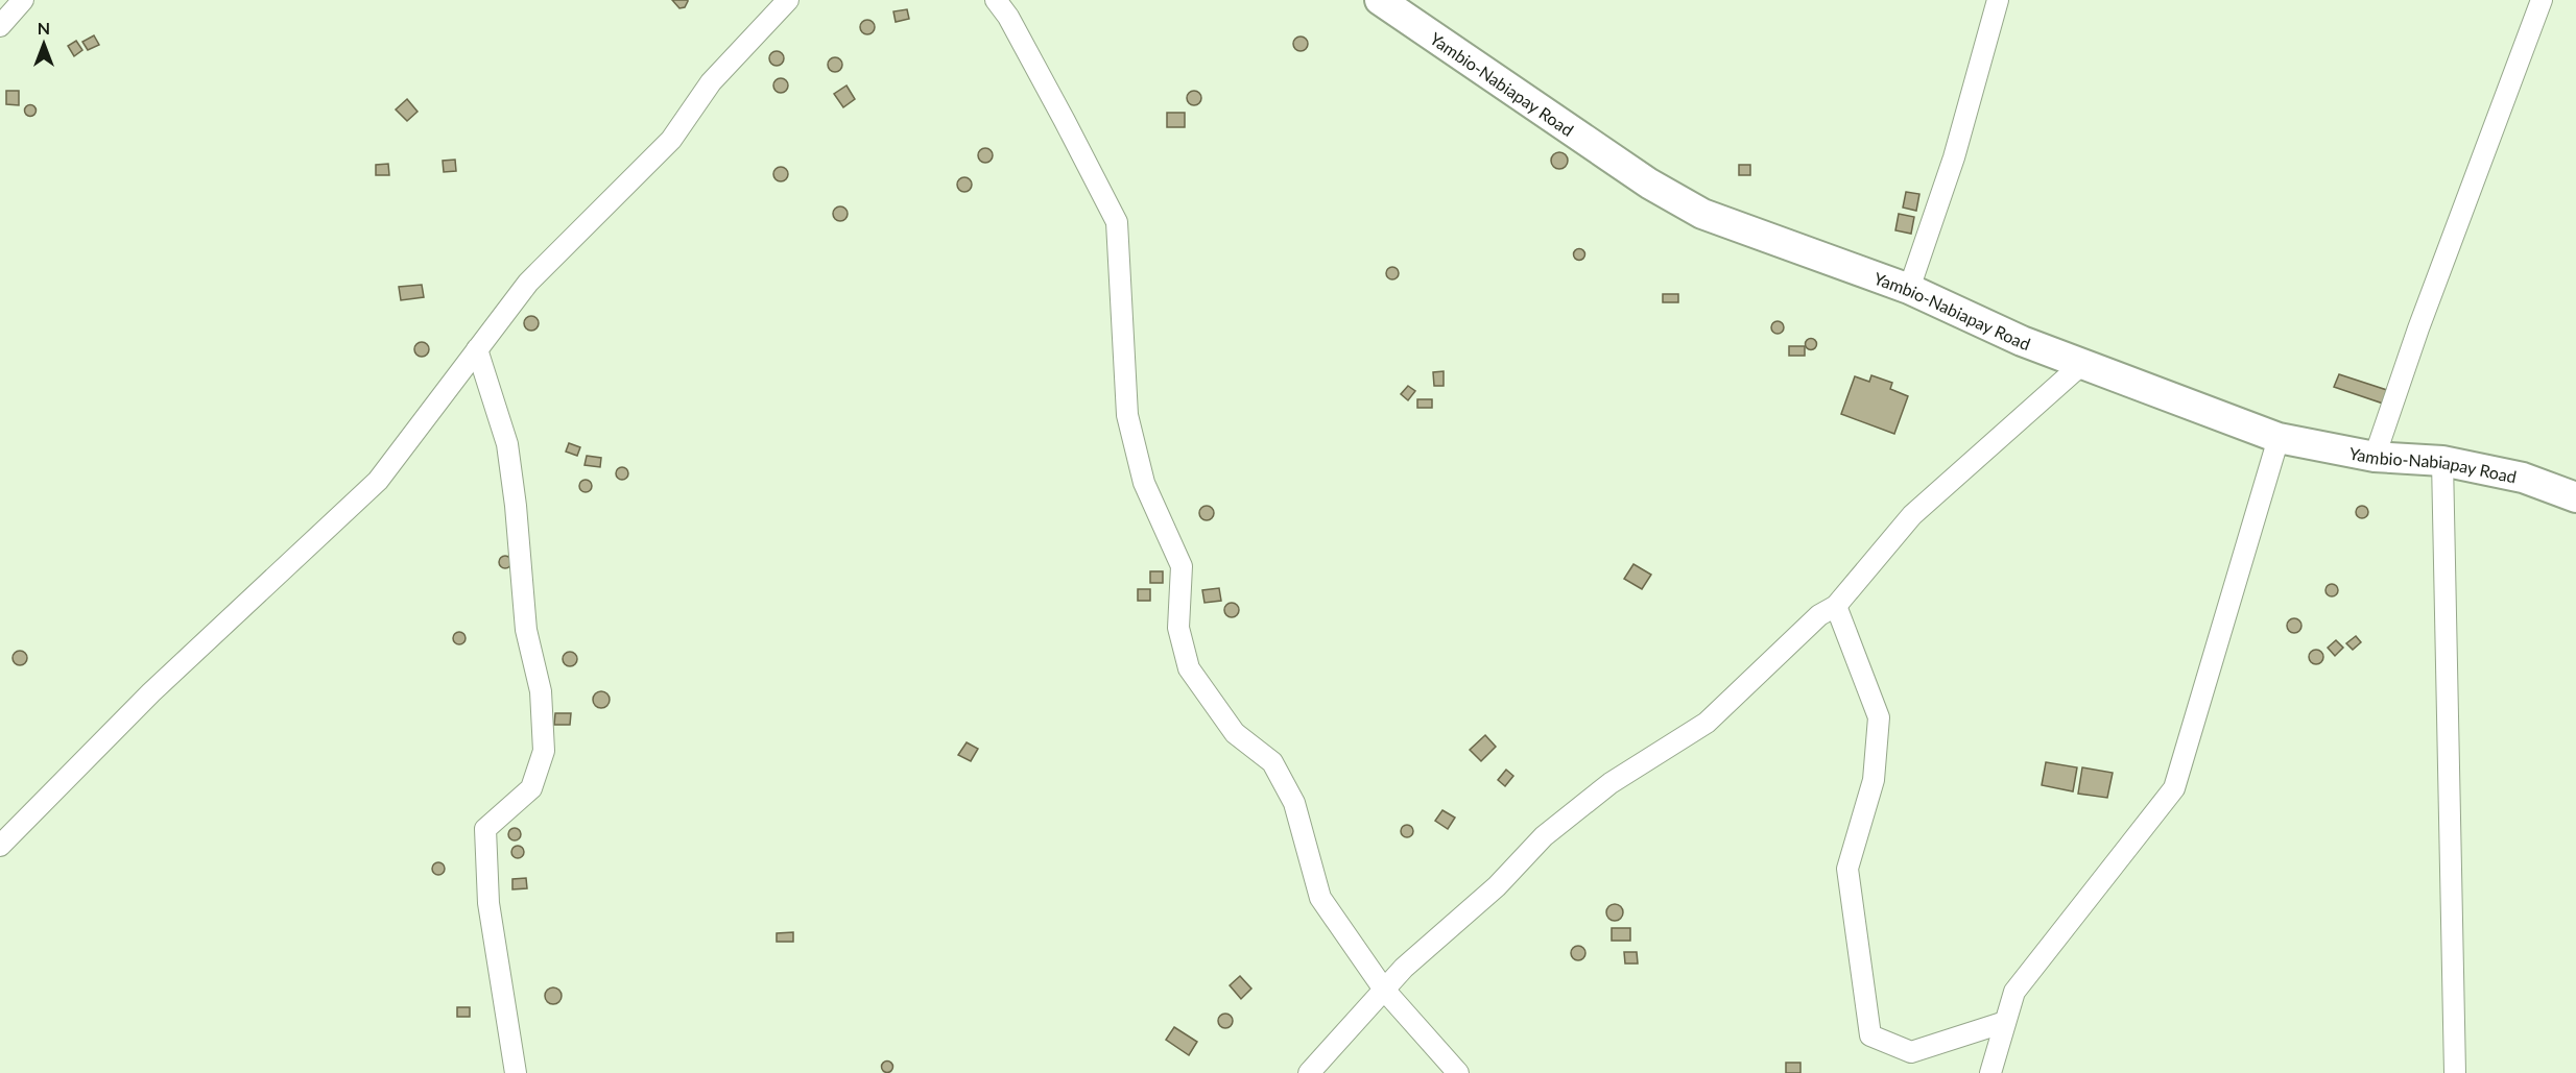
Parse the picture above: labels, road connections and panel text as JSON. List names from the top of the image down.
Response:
{
  "streets": {
    "main road": ["Yambio-Nabiapay Road"]
  },
  "north": "top"
}
